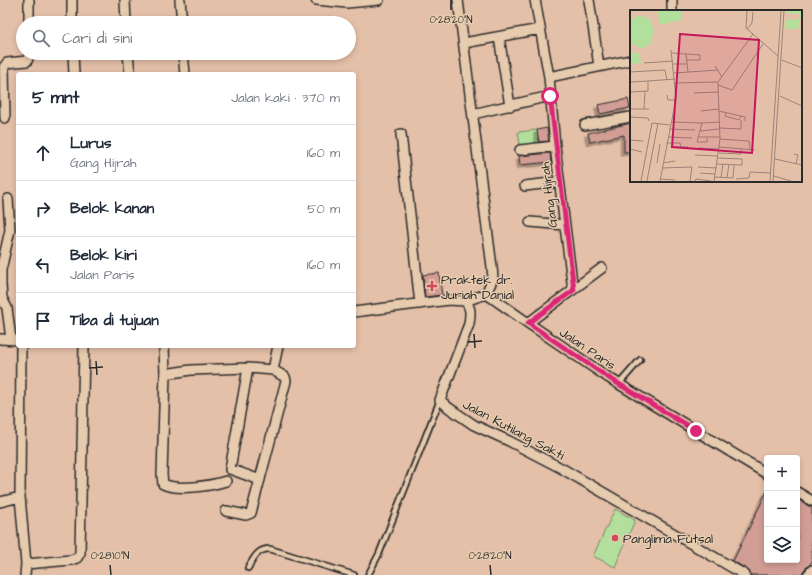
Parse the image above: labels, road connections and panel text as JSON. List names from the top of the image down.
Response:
{
  "streets": {
    "street": ["Gang Hijrah", "Jalan Paris", "Jalan Kutilang Sakti"]
  },
  "places": {
    "health": ["Praktek dr. Juriah Danial"],
    "other": ["Panglima Futsal"]
  },
  "page": {
    "search": "Cari di sini",
    "heading": ["5 mnt", "Jalan kaki · 370 m"],
    "list": [
      ["Lurus", "Gang Hijrah", "160 m"],
      ["Belok kanan", "50 m"],
      ["Belok kiri", "Jalan Paris", "160 m"],
      "Tiba di tujuan"
    ],
    "map_buttons": ["+", "−"]
  },
  "coordinates": ["0°28'20\"N", "0°28'10\"N"]
}
